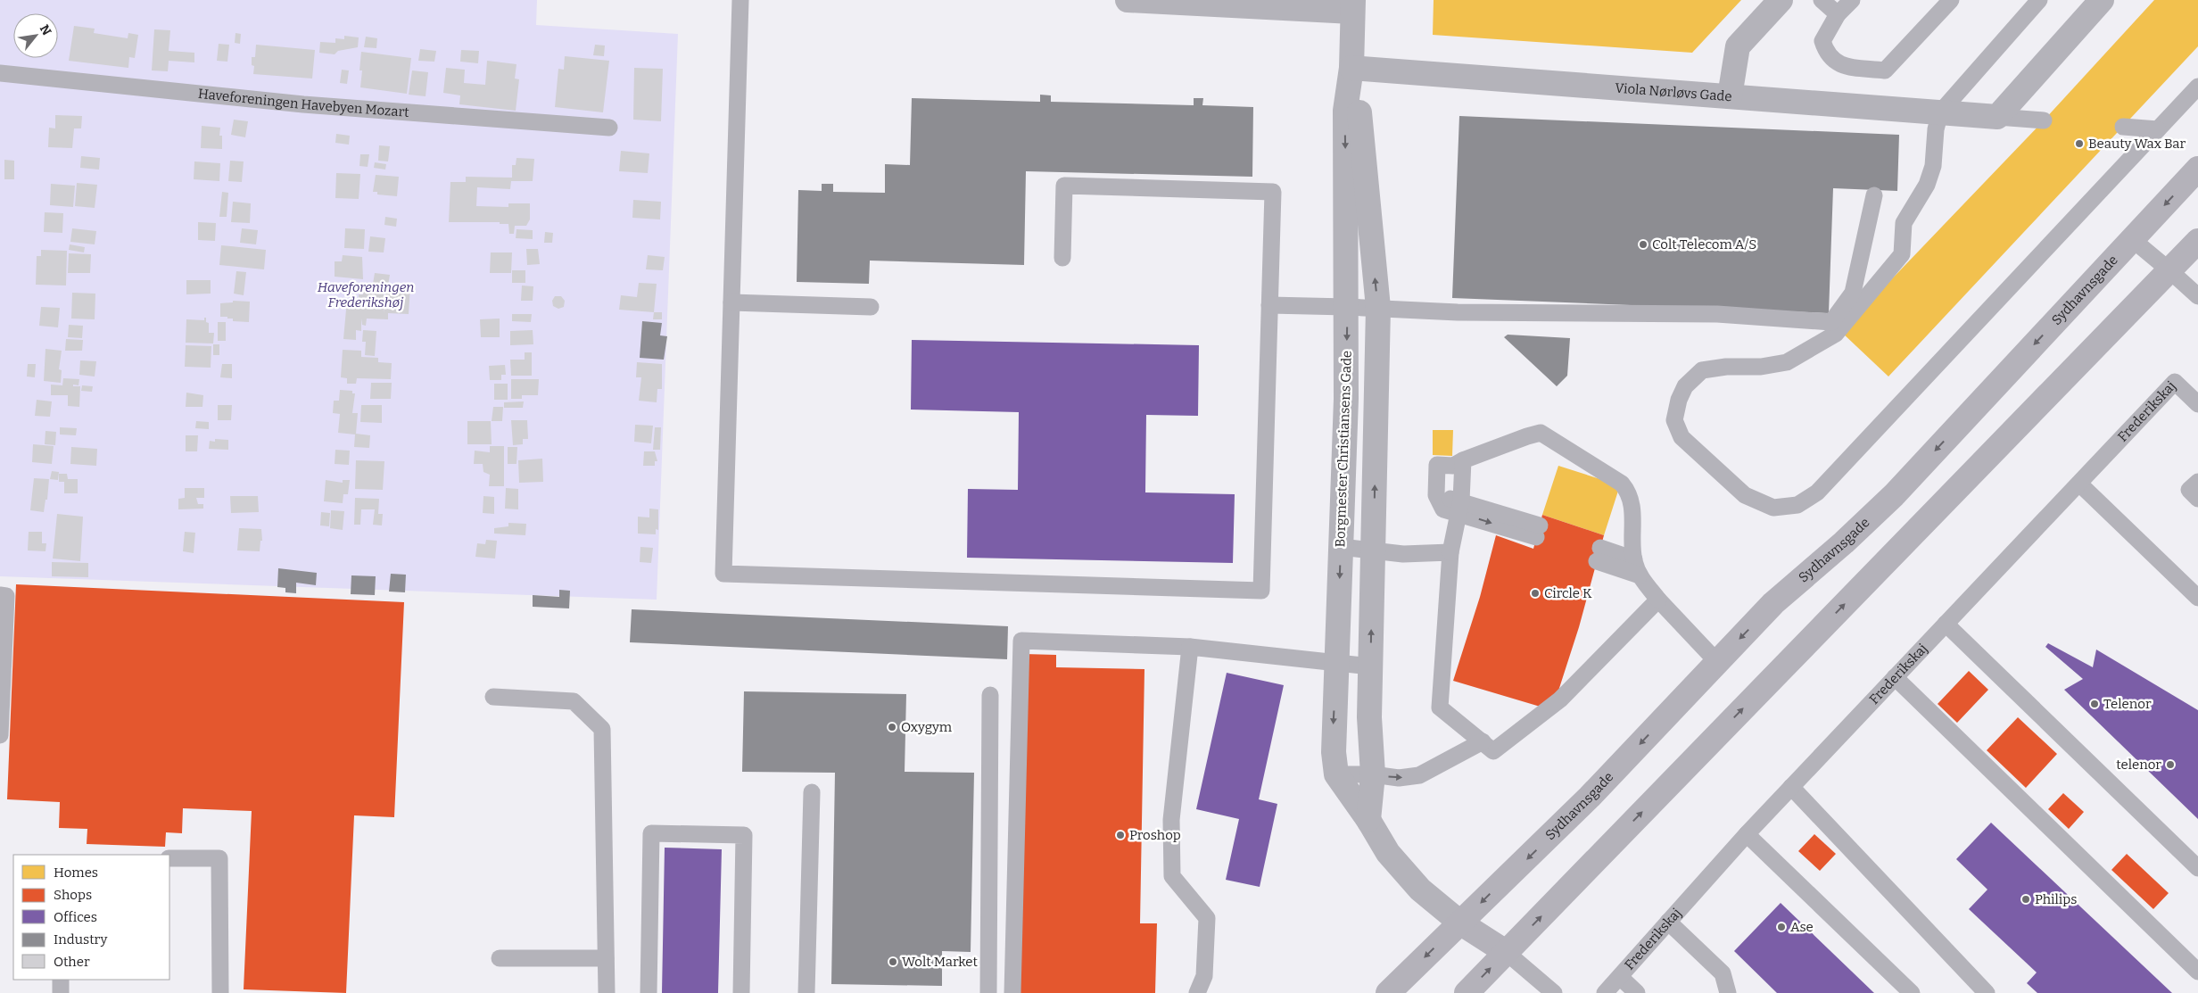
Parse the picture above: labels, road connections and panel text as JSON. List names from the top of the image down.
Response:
{
  "streets": {
    "street": ["Viola Nørløvs Gade", "Sydhavnsgade", "Borgmester Christiansens Gade"],
    "lane": ["Haveforeningen Havebyen Mozart", "Frederikskaj"]
  },
  "crossings": [
    ["Viola Nørløvs Gade", "Borgmester Christiansens Gade"]
  ],
  "parks": ["Haveforeningen Frederikshøj"],
  "places": [
    "Beauty Wax Bar",
    "Colt Telecom A/S",
    "Circle K",
    "Telenor",
    "Oxygym",
    "telenor",
    "Proshop",
    "Philips",
    "Ase",
    "Wolt Market"
  ],
  "legend": [
    "Homes",
    "Shops",
    "Offices",
    "Industry",
    "Other"
  ],
  "north": "top right"
}
